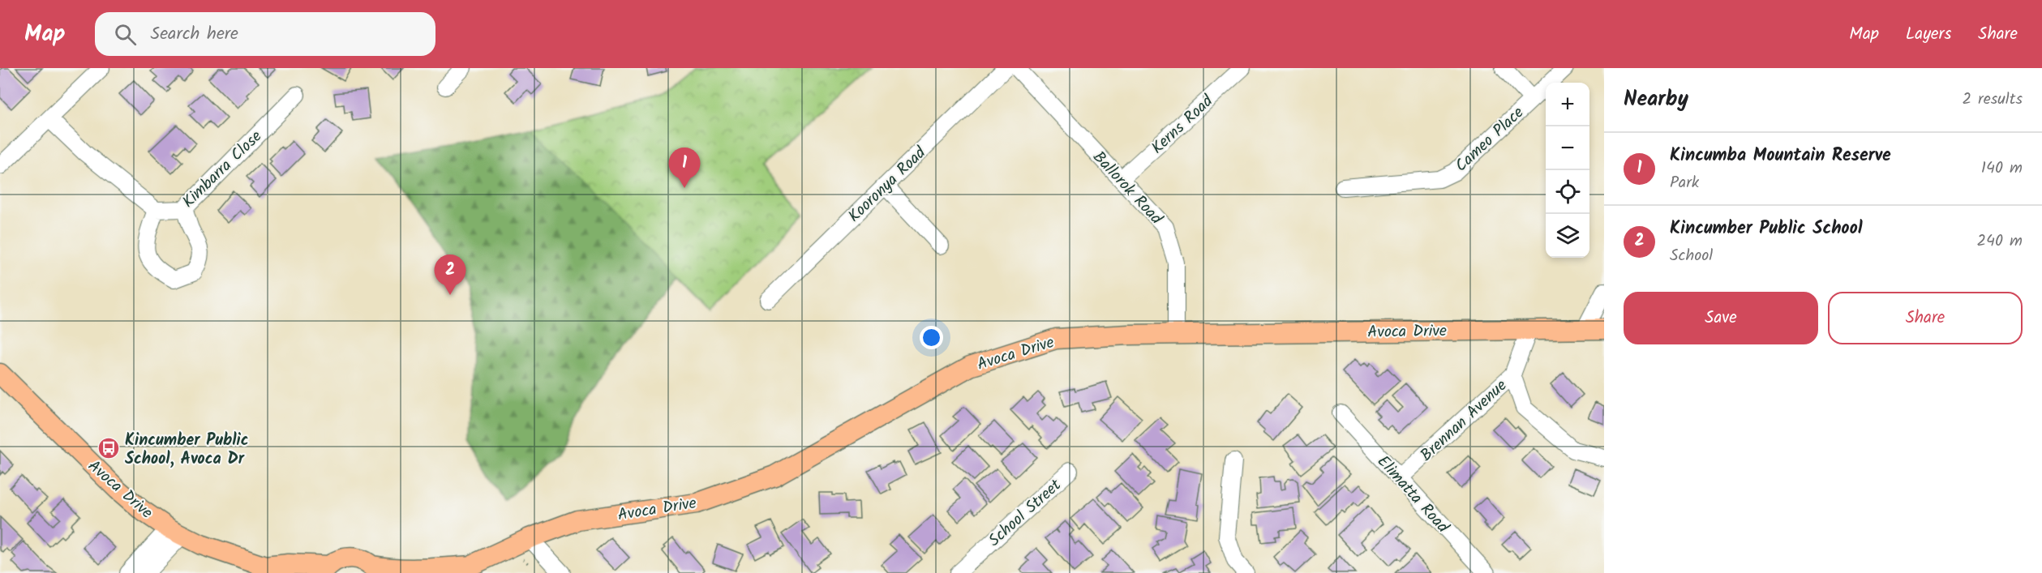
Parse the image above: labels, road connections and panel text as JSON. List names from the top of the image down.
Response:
{
  "streets": {
    "main road": ["Avoca Drive"],
    "street": [
      "Kerns Road",
      "Cameo Place",
      "Kimbarra Close",
      "Kooronya Road",
      "Ballorok Road",
      "Brennan Avenue",
      "Elimatta Road",
      "School Street"
    ]
  },
  "crossings": [
    ["Kerns Road", "Ballorok Road"],
    ["Ballorok Road", "Avoca Drive"],
    ["Avoca Drive", "Brennan Avenue"],
    ["Brennan Avenue", "Elimatta Road"]
  ],
  "places": {
    "bus stop": ["Kincumber Public School, Avoca Dr"]
  },
  "page": {
    "header": "Map",
    "search": "Search here",
    "nav": ["Map", "Layers", "Share"],
    "heading": ["Nearby", "2 results"],
    "map_buttons": ["+", "−"],
    "list": [
      {
        "mark": "1",
        "name": "Kincumba Mountain Reserve",
        "note": "Park",
        "value": "140 m"
      },
      {
        "mark": "2",
        "name": "Kincumber Public School",
        "note": "School",
        "value": "240 m"
      }
    ],
    "pins": ["1", "2"],
    "buttons": ["Save", "Share"]
  }
}
